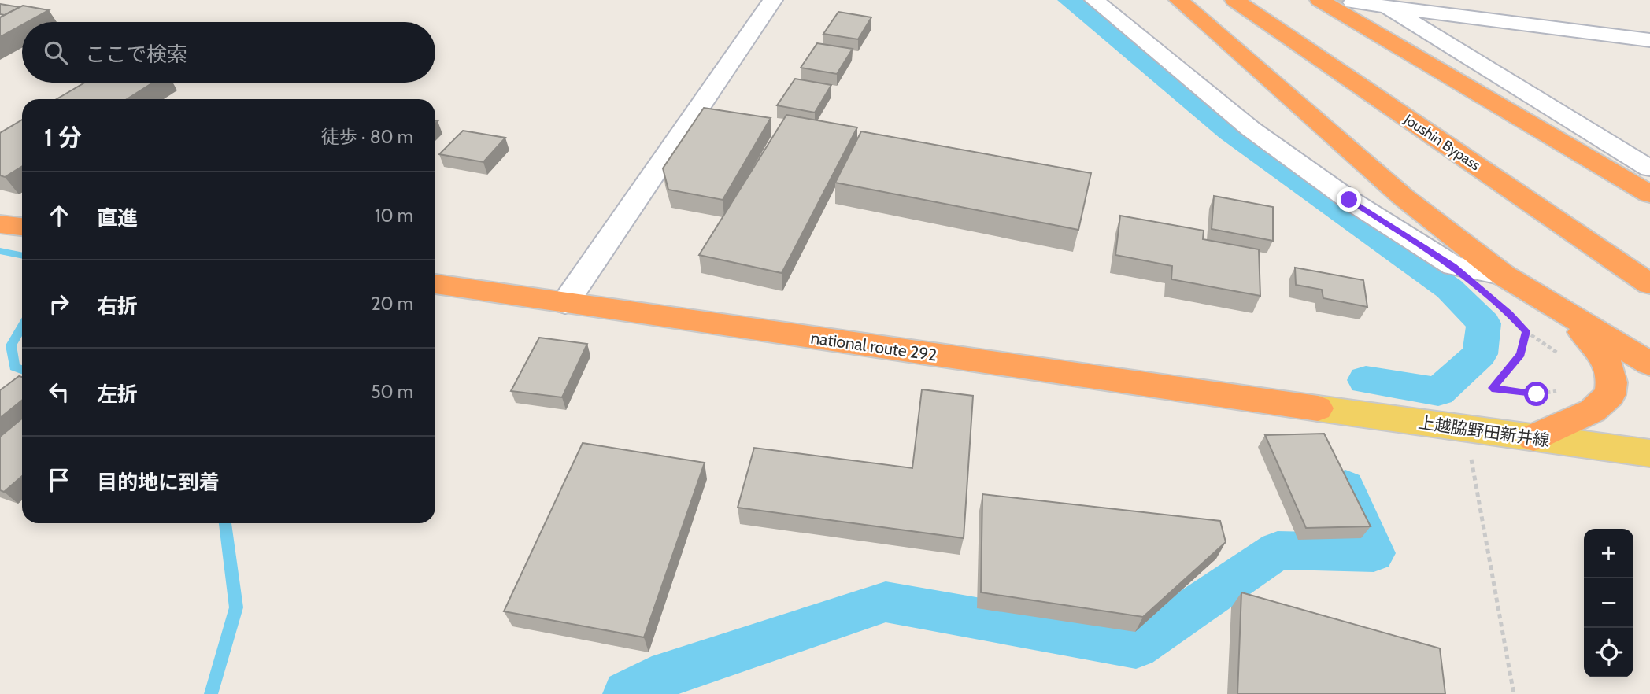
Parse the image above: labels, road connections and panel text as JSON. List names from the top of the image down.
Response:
{
  "streets": {
    "highway": ["Joushin Bypass", "national route 292"],
    "main road": ["上越脇野田新井線"]
  },
  "crossings": [
    ["national route 292", "上越脇野田新井線"]
  ],
  "page": {
    "search": "ここで検索",
    "heading": ["1 分", "徒歩 · 80 m"],
    "list": [
      ["直進", "10 m"],
      ["右折", "20 m"],
      ["左折", "50 m"],
      "目的地に到着"
    ],
    "map_buttons": ["+", "−"]
  }
}
